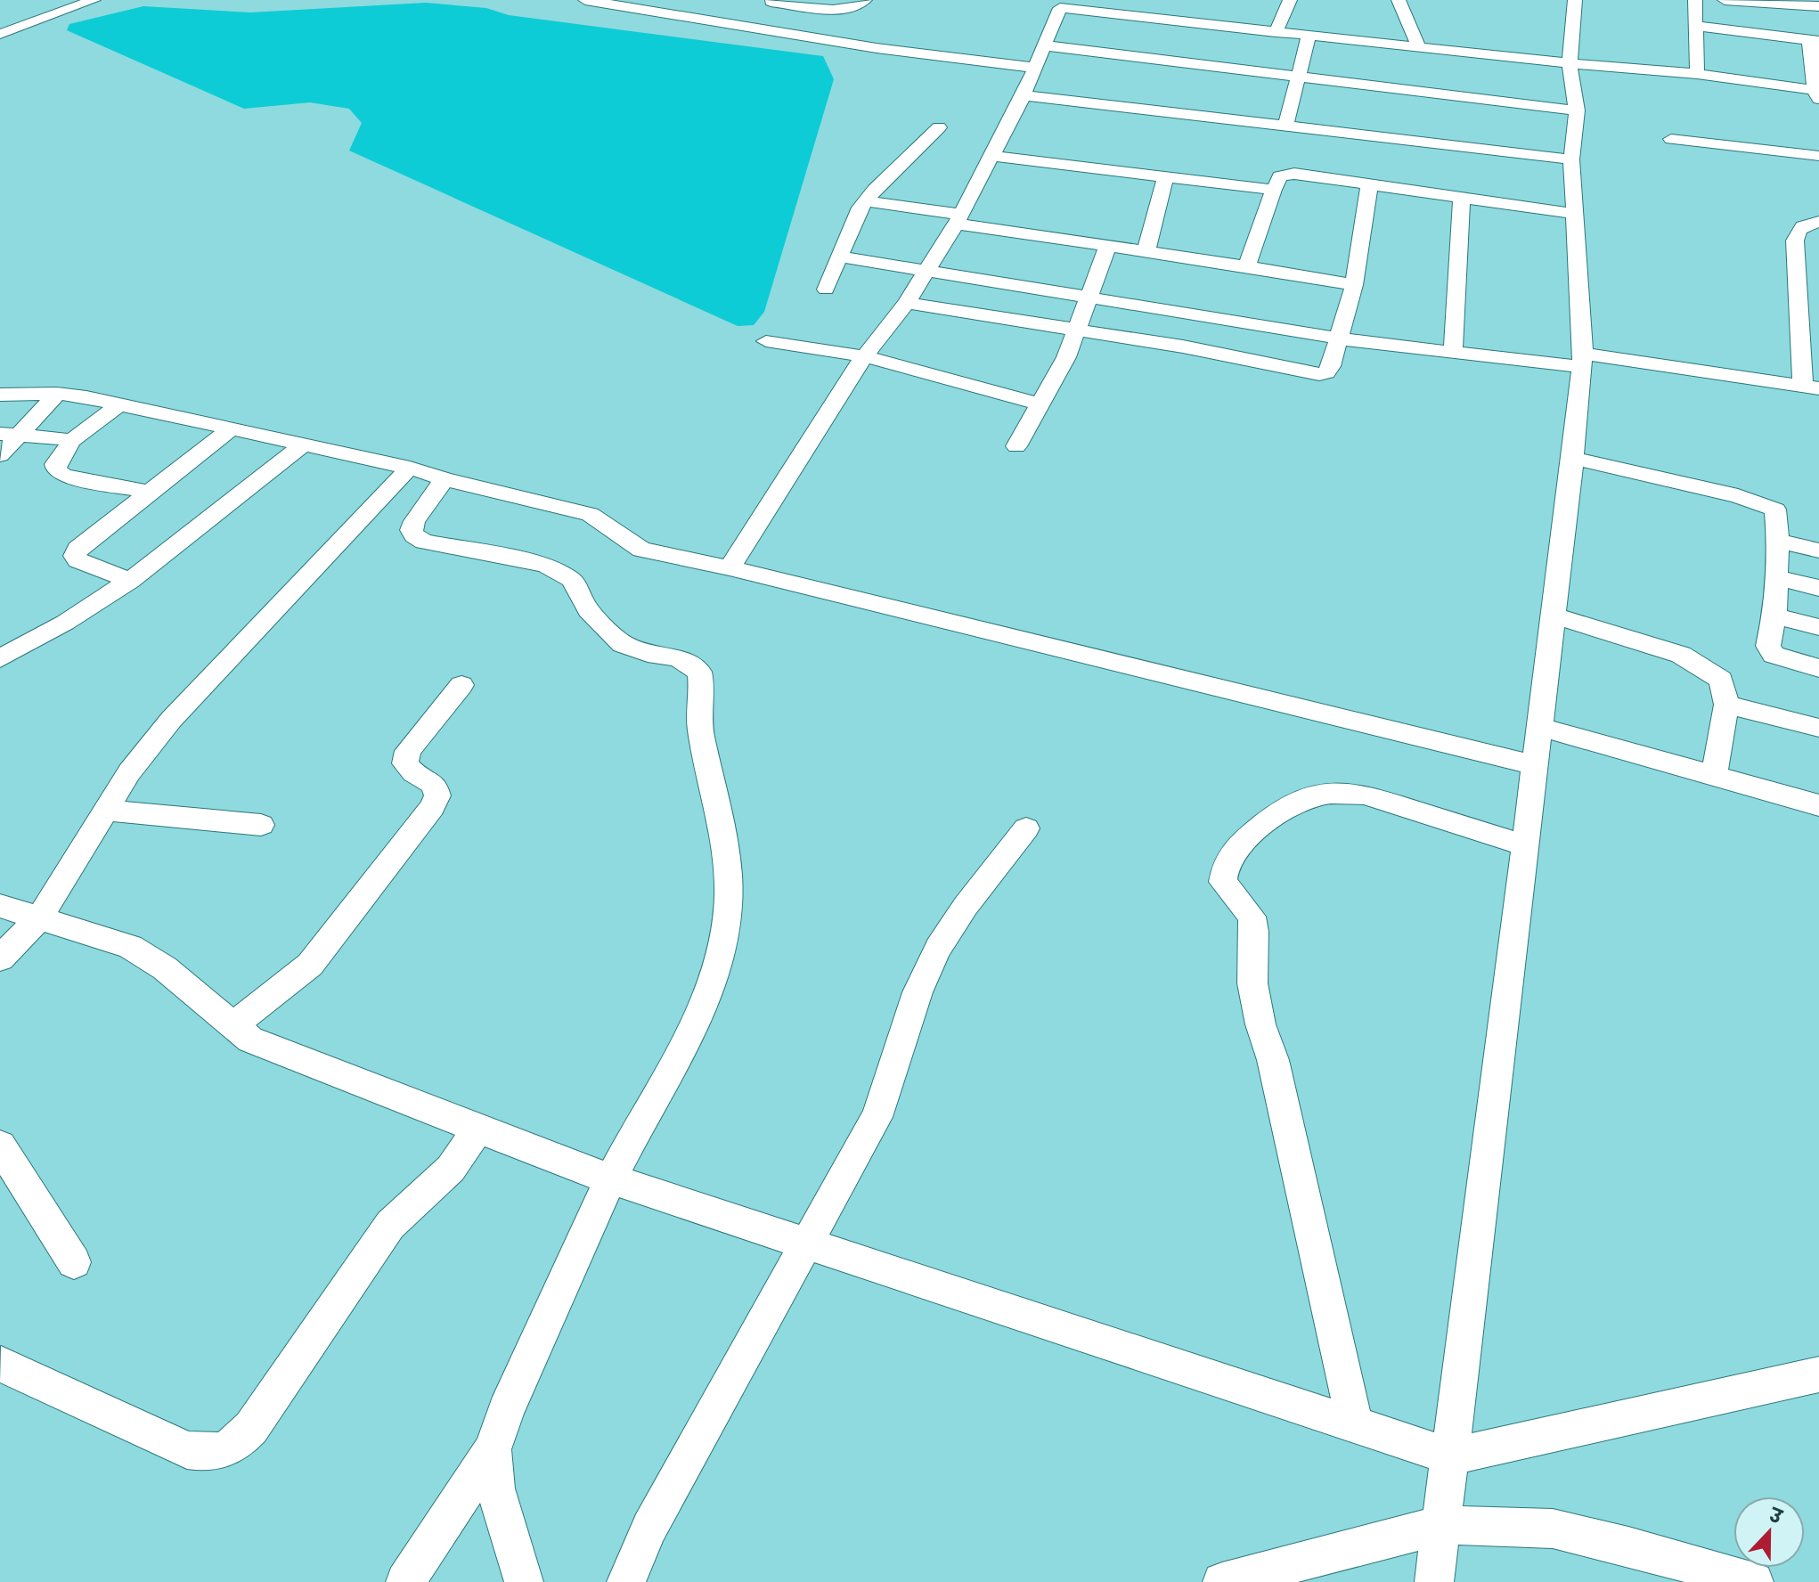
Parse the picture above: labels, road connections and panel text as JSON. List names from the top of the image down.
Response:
{
  "north": "top"
}
